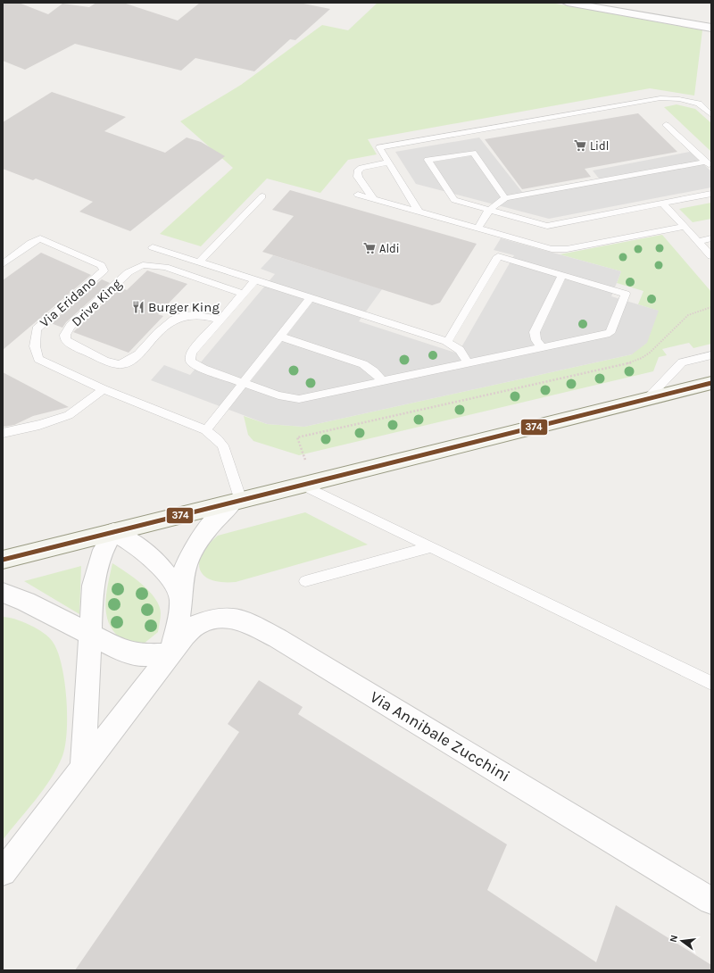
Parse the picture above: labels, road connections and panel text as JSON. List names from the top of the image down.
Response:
{
  "streets": {
    "street": ["Via Annibale Zucchini"],
    "lane": ["Via Eridano", "Drive King"]
  },
  "crossings": [
    ["Via Eridano", "Via Annibale Zucchini"]
  ],
  "places": {
    "supermarket": ["Lidl", "Aldi"],
    "restaurant": ["Burger King"]
  },
  "lines": ["transit line 374"],
  "north": "left"
}
